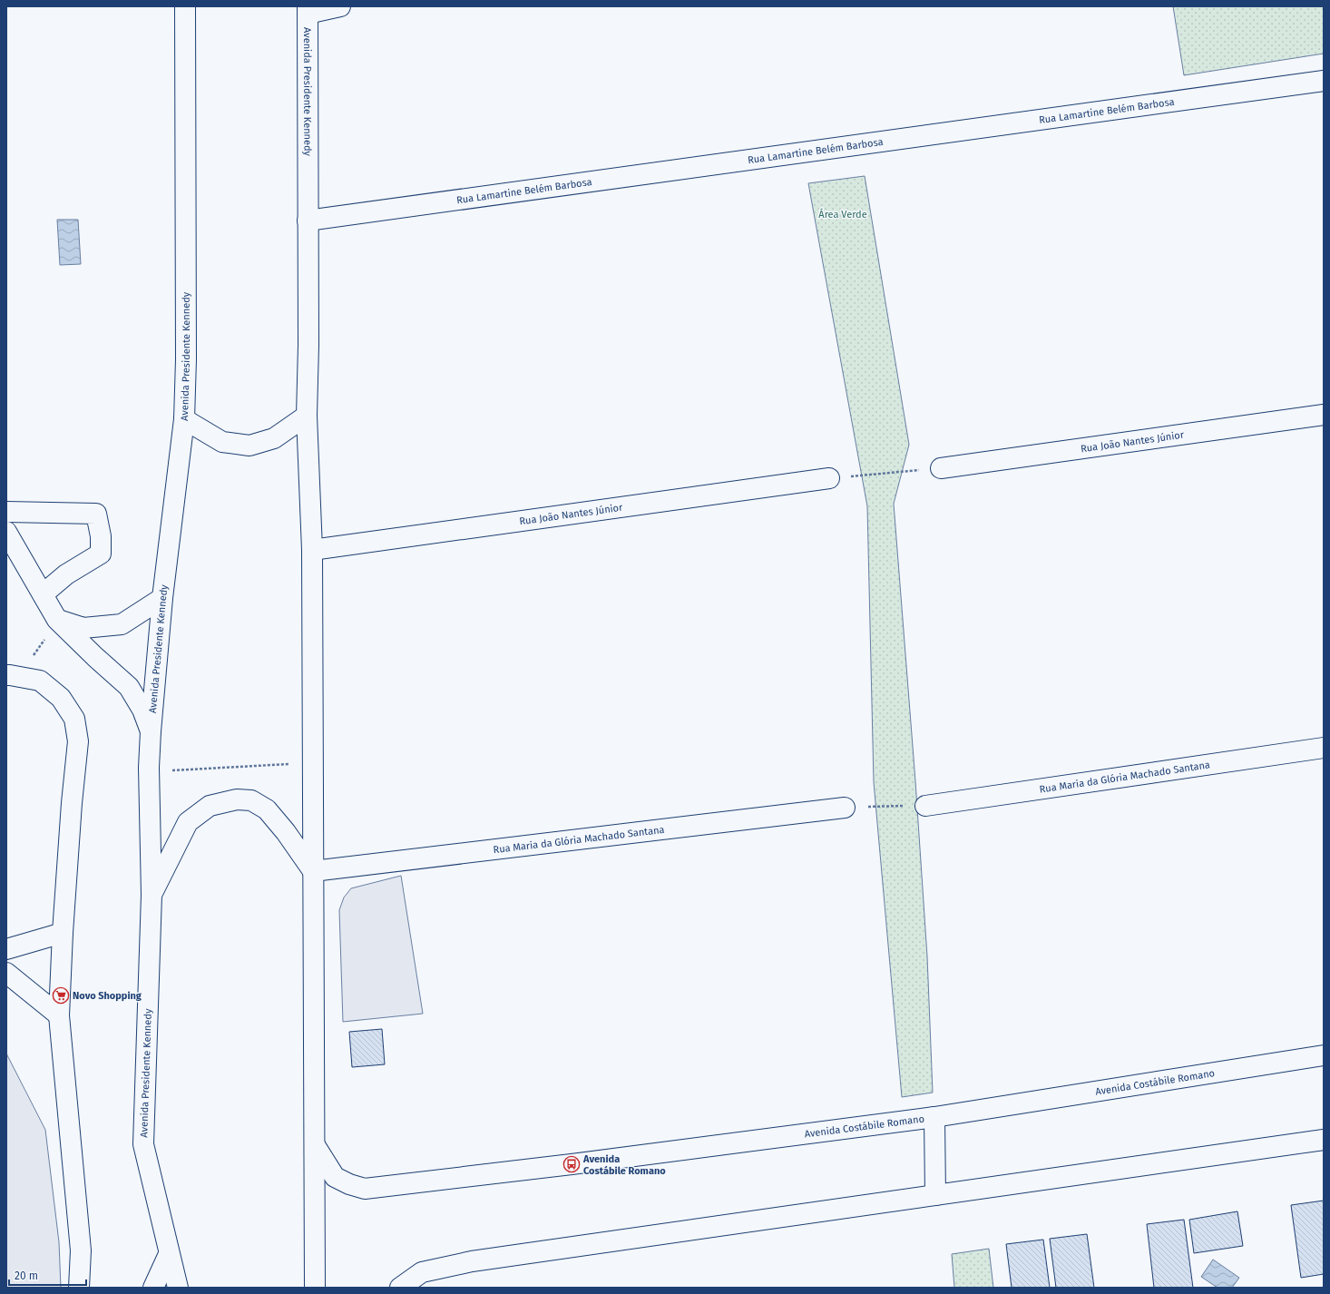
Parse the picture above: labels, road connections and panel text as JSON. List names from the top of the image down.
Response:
{
  "streets": {
    "main road": [
      "Avenida Presidente Kennedy",
      "Rua Lamartine Belém Barbosa",
      "Rua João Nantes Júnior",
      "Rua Maria da Glória Machado Santana",
      "Avenida Costábile Romano"
    ]
  },
  "crossings": [
    ["Avenida Presidente Kennedy", "Rua Lamartine Belém Barbosa"],
    ["Avenida Presidente Kennedy", "Rua João Nantes Júnior"],
    ["Avenida Presidente Kennedy", "Rua Maria da Glória Machado Santana"],
    ["Avenida Presidente Kennedy", "Avenida Costábile Romano"]
  ],
  "parks": ["Área Verde"],
  "places": {
    "supermarket": ["Novo Shopping"],
    "bus stop": ["Avenida Costábile Romano"]
  },
  "scale_bar": "20 m"
}
